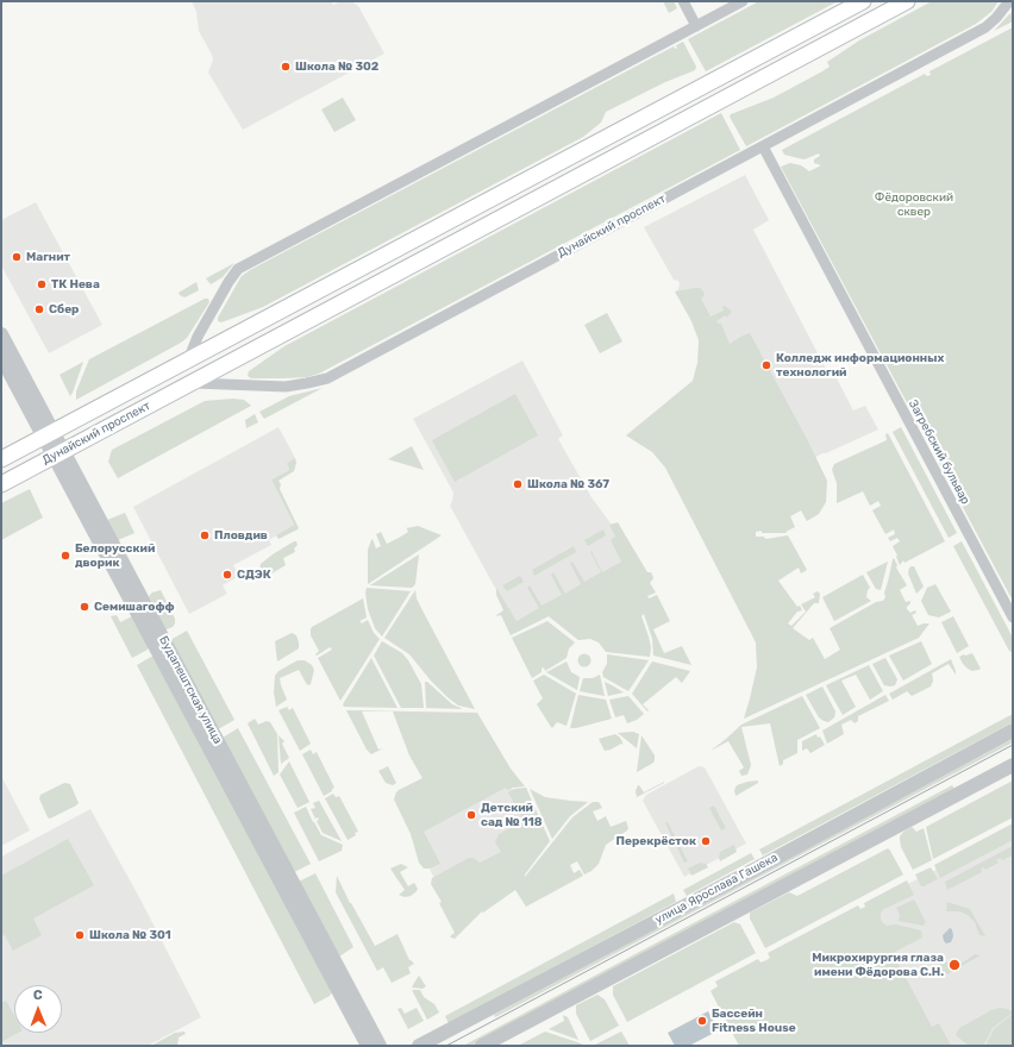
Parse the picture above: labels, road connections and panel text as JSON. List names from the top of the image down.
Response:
{
  "streets": {
    "main road": ["Дунайский проспект"],
    "street": ["Загребский бульвар", "Будапештская улица", "улица Ярослава Гашека"]
  },
  "crossings": [
    ["Дунайский проспект", "Загребский бульвар"],
    ["Дунайский проспект", "Будапештская улица"]
  ],
  "parks": ["Фёдоровский сквер"],
  "places": [
    "Школа № 302",
    "Магнит",
    "ТК Нева",
    "Сбер",
    "Колледж информационных технологий",
    "Школа № 367",
    "Пловдив",
    "Белорусский дворик",
    "СДЭК",
    "Семишагофф",
    "Детский сад № 118",
    "Перекрёсток",
    "Школа № 301",
    "Микрохирургия глаза имени Фёдорова С.Н.",
    "Бассейн Fitness House"
  ],
  "north": "top"
}
